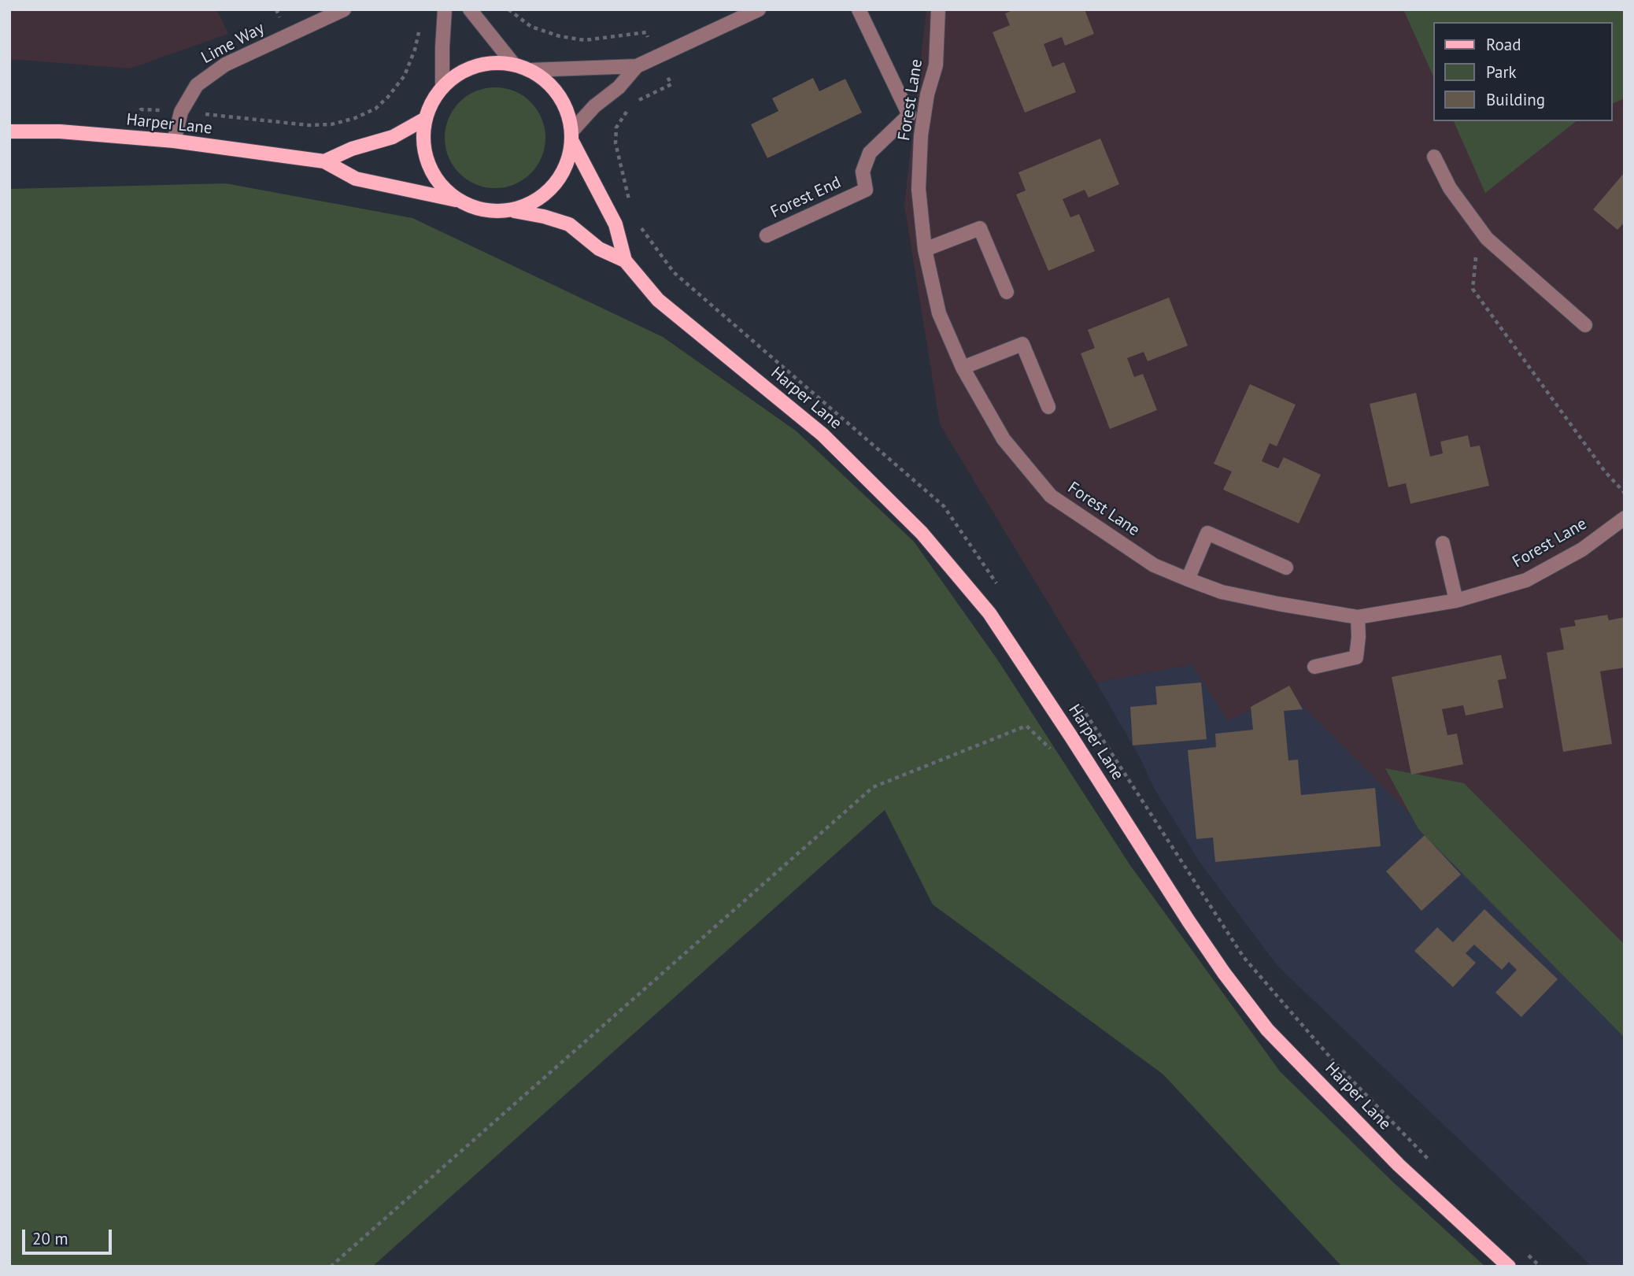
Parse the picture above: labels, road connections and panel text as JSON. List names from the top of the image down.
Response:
{
  "streets": {
    "main road": ["Harper Lane"],
    "street": ["Lime Way", "Forest Lane", "Forest End"]
  },
  "crossings": [
    ["Lime Way", "Harper Lane"]
  ],
  "legend": ["Road", "Park", "Building"],
  "scale_bar": "20 m"
}
